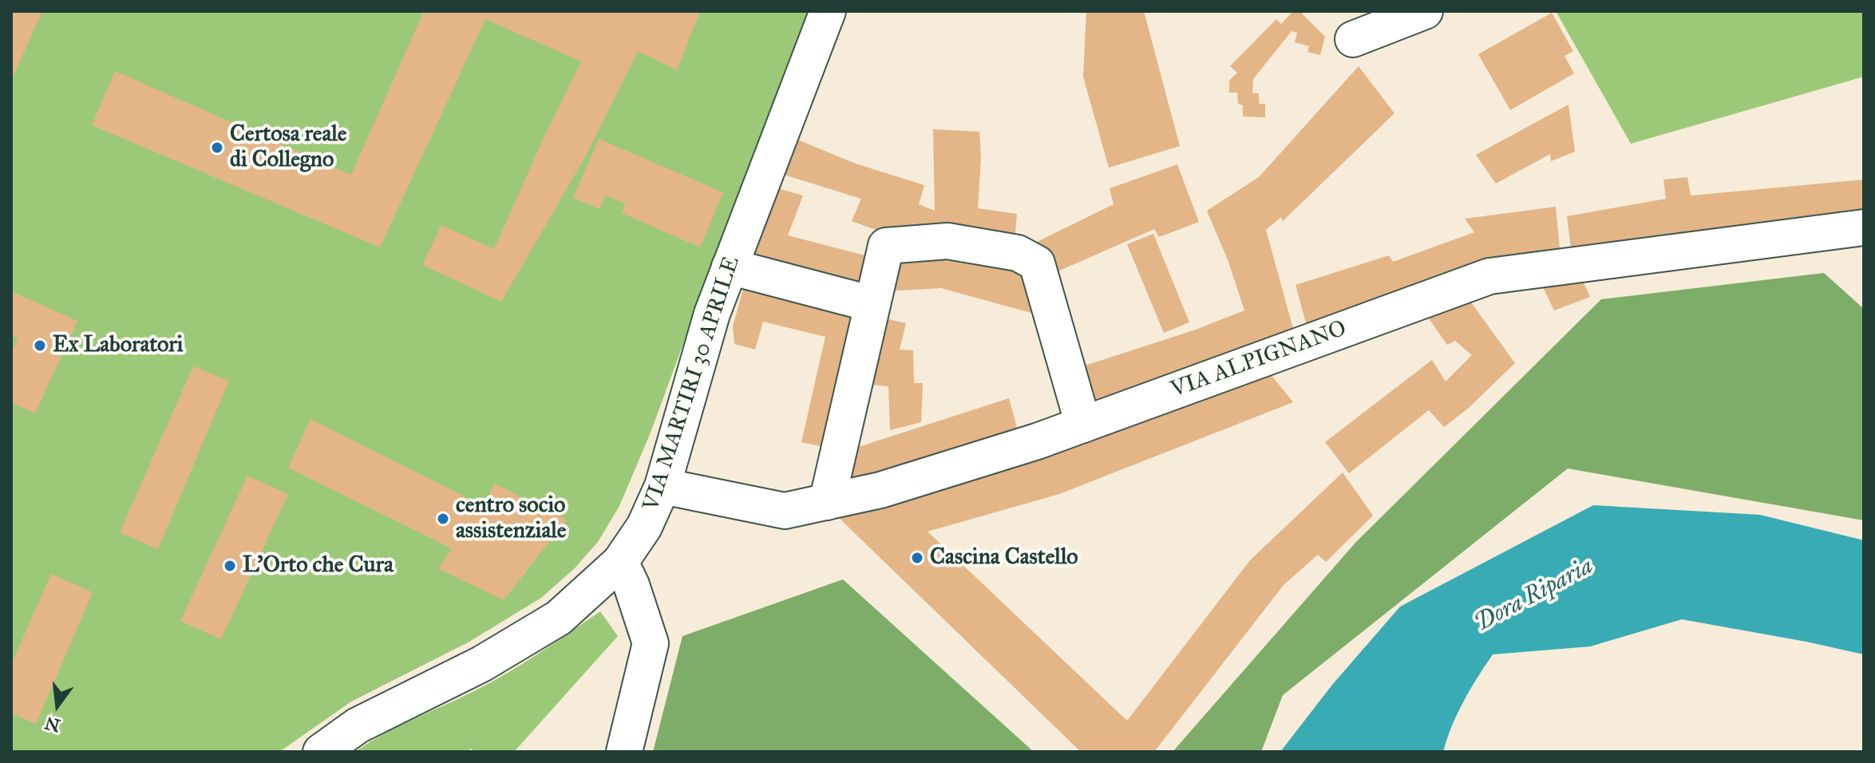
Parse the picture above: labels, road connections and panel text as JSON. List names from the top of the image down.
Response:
{
  "streets": {
    "street": ["VIA ALPIGNANO", "VIA MARTIRI 30 APRILE"]
  },
  "crossings": [
    ["VIA ALPIGNANO", "VIA MARTIRI 30 APRILE"]
  ],
  "water": ["Dora Riparia"],
  "places": [
    "Certosa reale di Collegno",
    "Ex Laboratori",
    "centro socio assistenziale",
    "Cascina Castello",
    "L'Orto che Cura"
  ],
  "north": "bottom"
}
